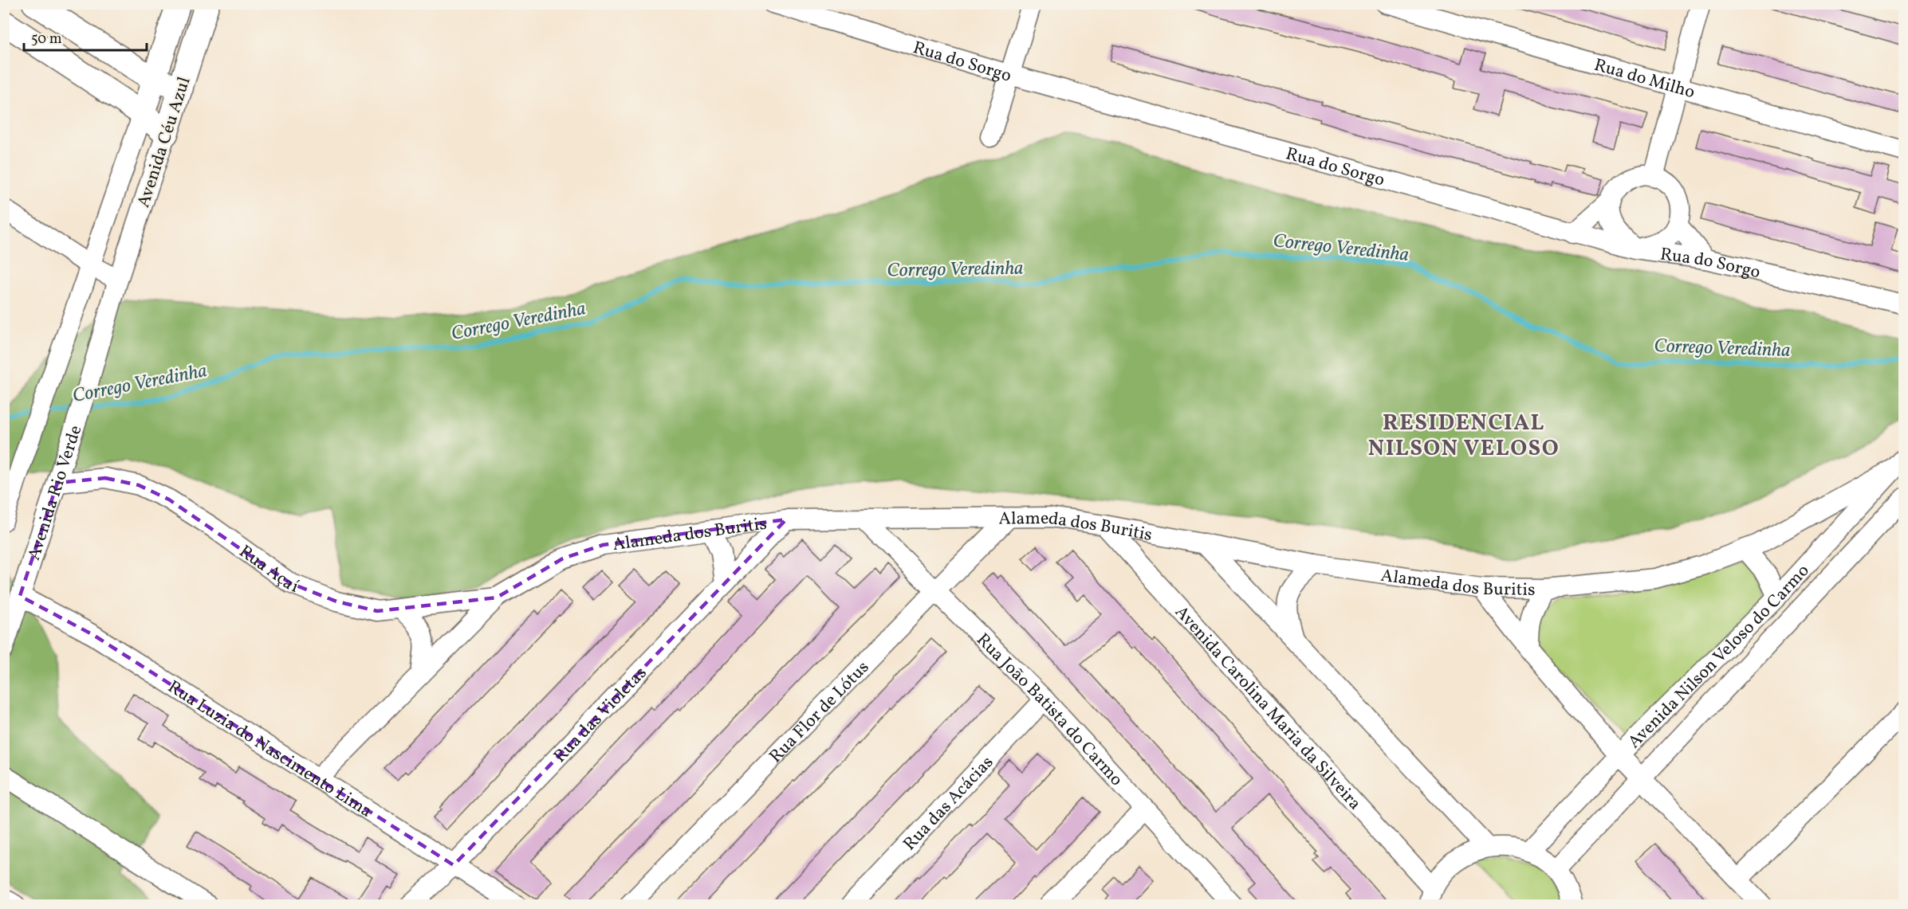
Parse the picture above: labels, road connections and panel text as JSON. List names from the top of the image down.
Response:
{
  "streets": {
    "street": [
      "Rua do Sorgo",
      "Rua do Milho",
      "Avenida Céu Azul",
      "Avenida Rio Verde",
      "Alameda dos Buritis",
      "Rua Açaí",
      "Avenida Nilson Veloso do Carmo",
      "Avenida Carolina Maria da Silveira",
      "Rua João Batista do Carmo",
      "Rua Flor de Lótus",
      "Rua das Violetas",
      "Rua Luzia do Nascimento Lima",
      "Rua das Acácias"
    ]
  },
  "crossings": [
    ["Avenida Céu Azul", "Avenida Rio Verde"],
    ["Avenida Rio Verde", "Rua Açaí"],
    ["Avenida Rio Verde", "Rua Luzia do Nascimento Lima"],
    ["Alameda dos Buritis", "Rua Açaí"],
    ["Alameda dos Buritis", "Avenida Nilson Veloso do Carmo"],
    ["Alameda dos Buritis", "Avenida Carolina Maria da Silveira"],
    ["Alameda dos Buritis", "Rua João Batista do Carmo"],
    ["Alameda dos Buritis", "Rua Flor de Lótus"],
    ["Alameda dos Buritis", "Rua das Violetas"],
    ["Alameda dos Buritis", "Rua Luzia do Nascimento Lima"],
    ["Rua João Batista do Carmo", "Rua Flor de Lótus"],
    ["Rua João Batista do Carmo", "Rua das Acácias"],
    ["Rua das Violetas", "Rua Luzia do Nascimento Lima"]
  ],
  "districts": ["RESIDENCIAL NILSON VELOSO"],
  "water": ["Corrego Veredinha"],
  "scale_bar": "50 m"
}
